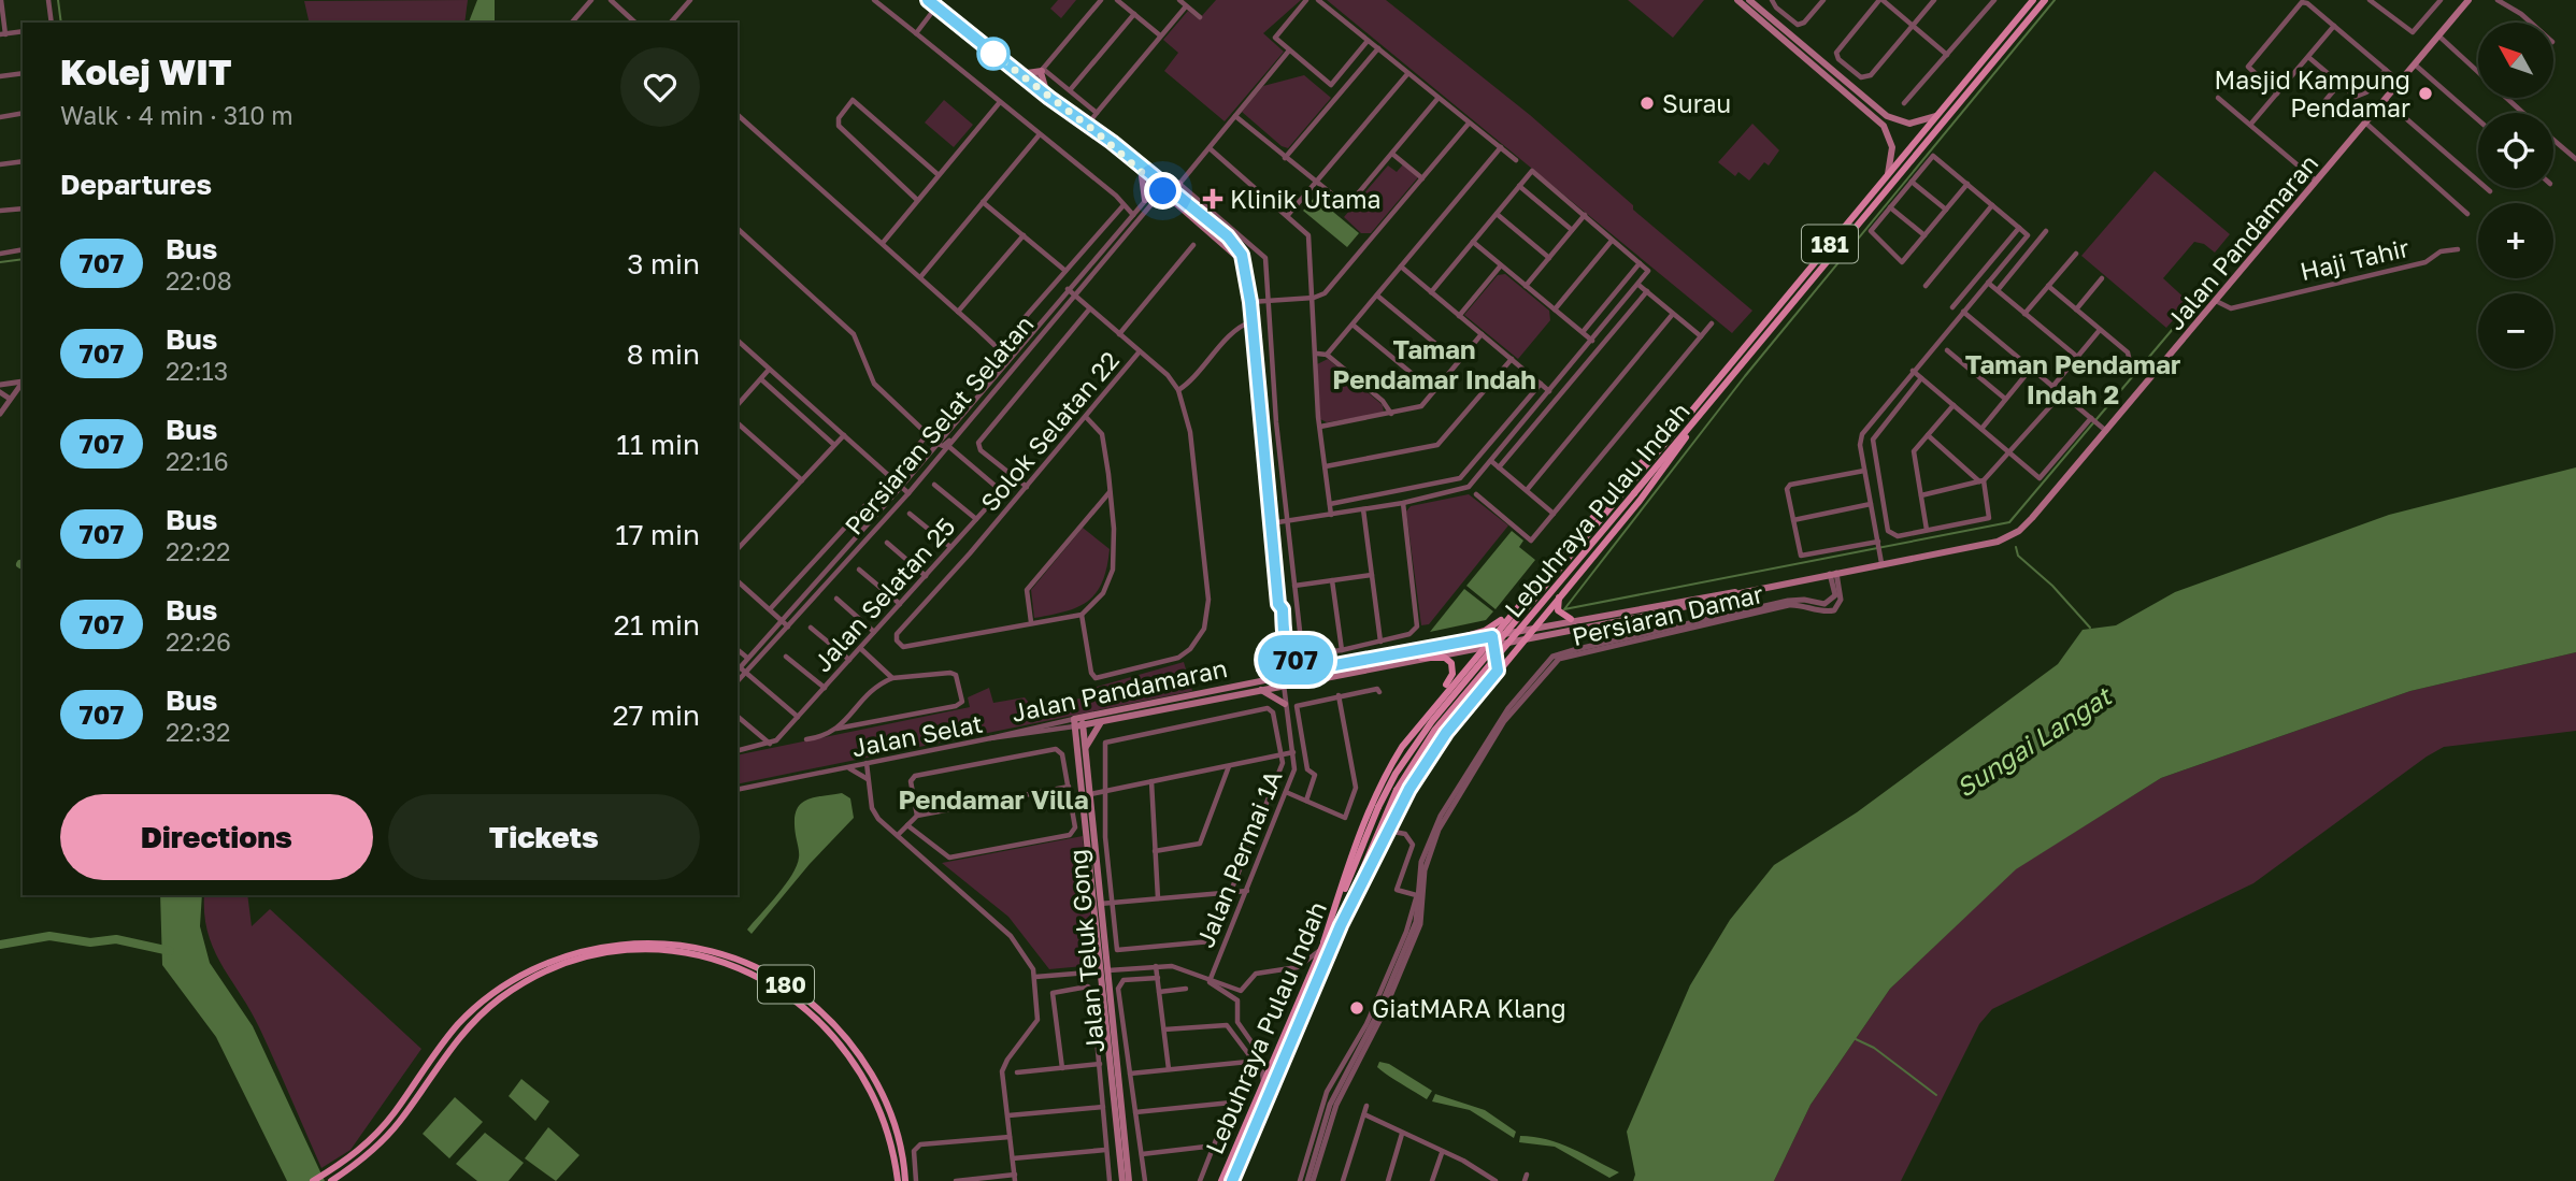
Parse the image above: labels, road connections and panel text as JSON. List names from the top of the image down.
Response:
{
  "streets": {
    "main road": [
      "Jalan Pandamaran",
      "181",
      "Lebuhraya Pulau Indah",
      "Jalan Teluk Gong",
      "180"
    ],
    "street": [
      "Haji Tahir",
      "Persiaran Selat Selatan",
      "Solok Selatan 22",
      "Jalan Selatan 25",
      "Persiaran Damar",
      "Jalan Selat",
      "Jalan Permai 1A"
    ]
  },
  "crossings": [
    ["Jalan Pandamaran", "Haji Tahir"],
    ["Jalan Pandamaran", "Persiaran Damar"],
    ["Jalan Pandamaran", "Jalan Selat"],
    ["Jalan Pandamaran", "Jalan Permai 1A"],
    ["Jalan Pandamaran", "Jalan Teluk Gong"],
    ["Persiaran Selat Selatan", "Jalan Selatan 25"]
  ],
  "districts": ["Taman Pendamar Indah", "Taman Pendamar Indah 2", "Pendamar Villa"],
  "water": ["Sungai Langat"],
  "places": {
    "other": ["Masjid Kampung Pendamar", "Surau", "GiatMARA Klang"],
    "health": ["Klinik Utama"]
  },
  "lines": ["bus line 707"],
  "north": "top left",
  "page": {
    "on_map": "707",
    "map_buttons": ["+", "−"],
    "heading": [
      ["Kolej WIT", "Walk · 4 min · 310 m"],
      "Departures"
    ],
    "list": [
      {
        "mark": "707",
        "name": "Bus",
        "note": "22:08",
        "value": "3 min"
      },
      {
        "mark": "707",
        "name": "Bus",
        "note": "22:13",
        "value": "8 min"
      },
      {
        "mark": "707",
        "name": "Bus",
        "note": "22:16",
        "value": "11 min"
      },
      {
        "mark": "707",
        "name": "Bus",
        "note": "22:22",
        "value": "17 min"
      },
      {
        "mark": "707",
        "name": "Bus",
        "note": "22:26",
        "value": "21 min"
      },
      {
        "mark": "707",
        "name": "Bus",
        "note": "22:32",
        "value": "27 min"
      }
    ],
    "buttons": ["Directions", "Tickets"]
  }
}
